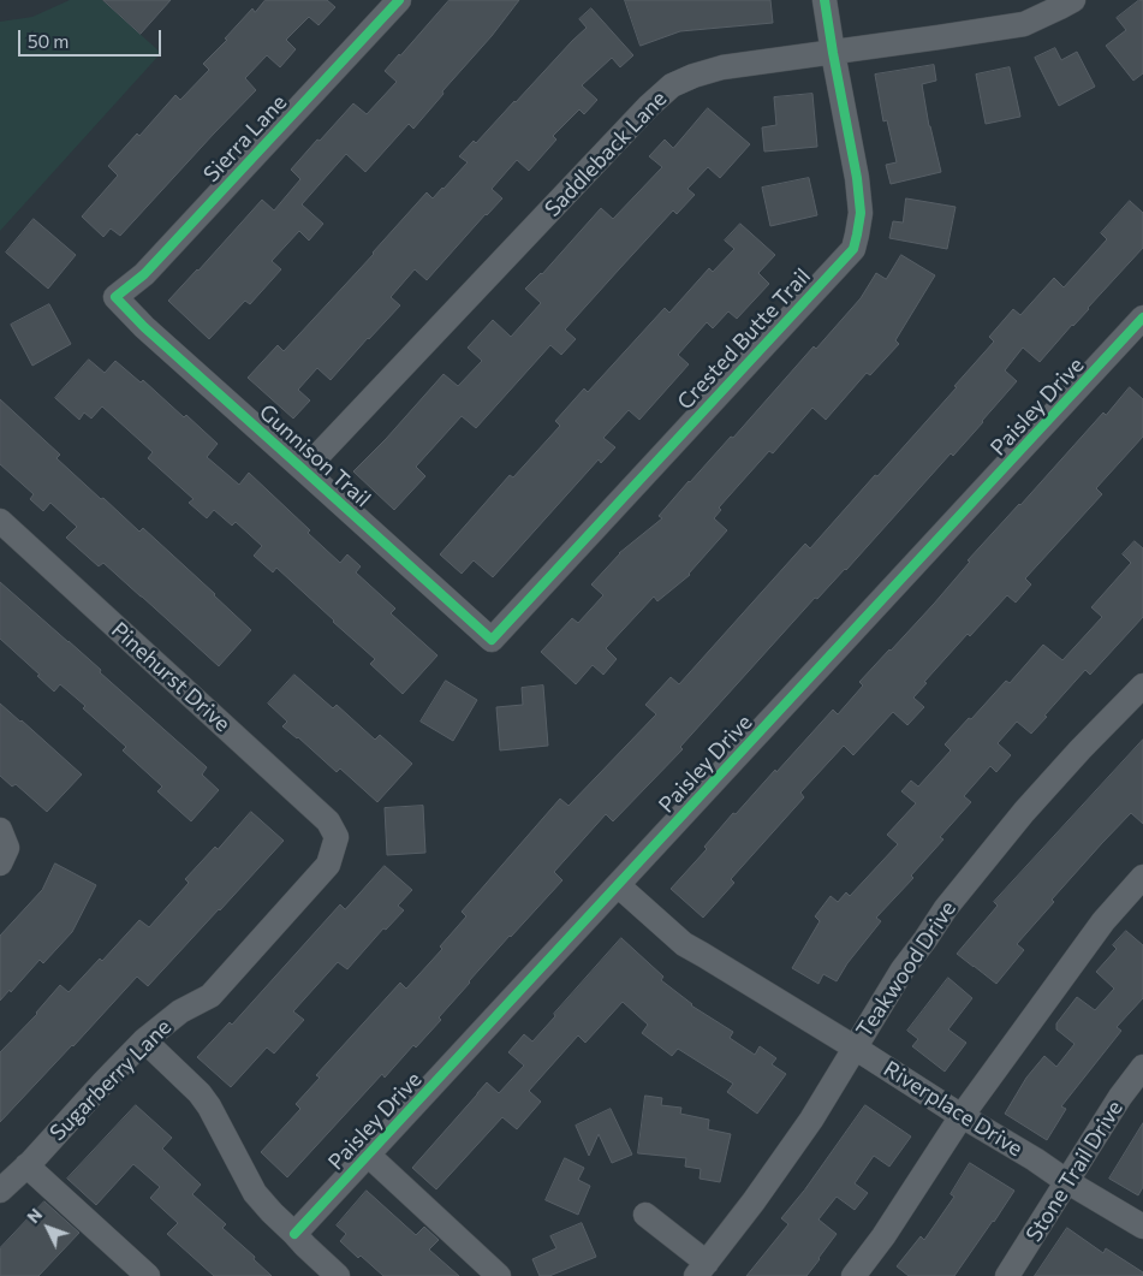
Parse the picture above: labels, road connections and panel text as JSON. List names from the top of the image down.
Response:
{
  "streets": {
    "street": [
      "Sierra Lane",
      "Saddleback Lane",
      "Crested Butte Trail",
      "Paisley Drive",
      "Gunnison Trail",
      "Pinehurst Drive",
      "Teakwood Drive",
      "Sugarberry Lane",
      "Riverplace Drive",
      "Stone Trail Drive"
    ]
  },
  "crossings": [
    ["Sierra Lane", "Gunnison Trail"],
    ["Saddleback Lane", "Crested Butte Trail"],
    ["Saddleback Lane", "Gunnison Trail"],
    ["Crested Butte Trail", "Gunnison Trail"],
    ["Paisley Drive", "Riverplace Drive"],
    ["Pinehurst Drive", "Sugarberry Lane"],
    ["Teakwood Drive", "Riverplace Drive"],
    ["Riverplace Drive", "Stone Trail Drive"]
  ],
  "scale_bar": "50 m",
  "north": "top left"
}
